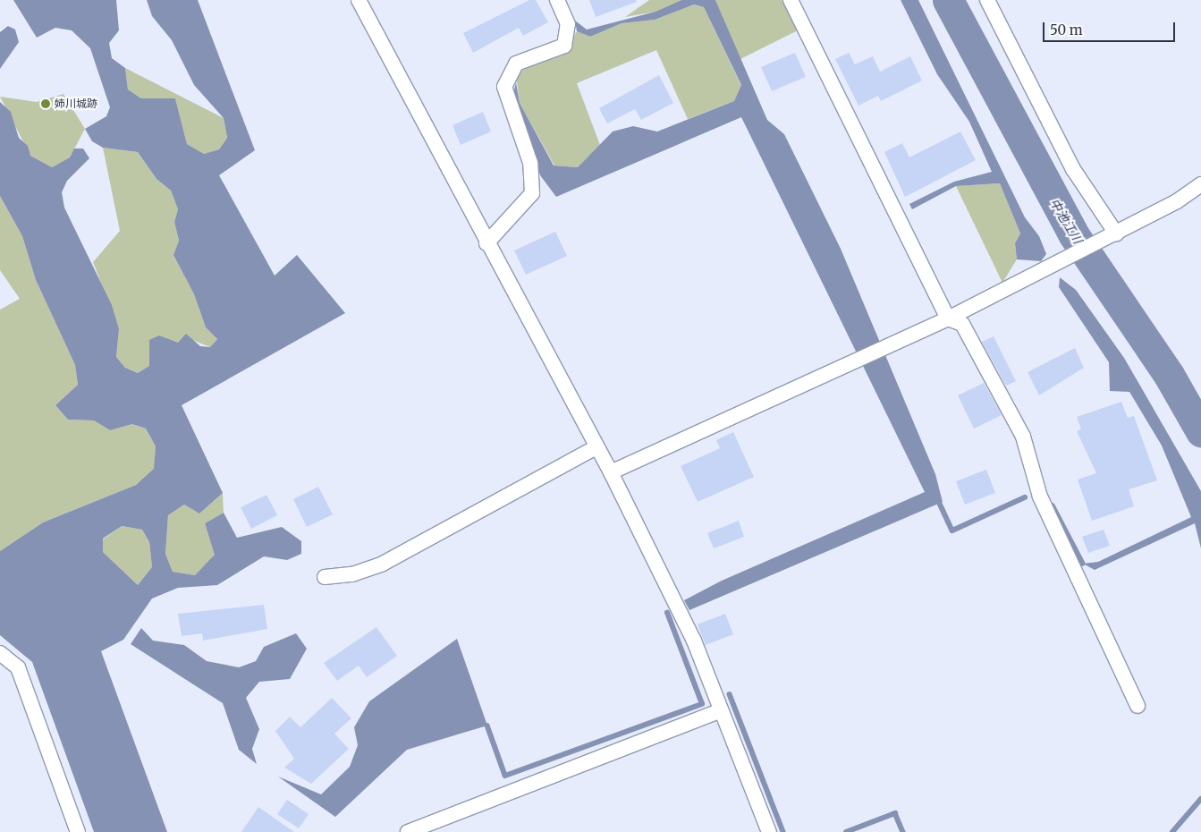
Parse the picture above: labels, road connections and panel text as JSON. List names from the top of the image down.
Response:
{
  "water": ["中池江川"],
  "places": ["姉川城跡"],
  "scale_bar": "50 m"
}
